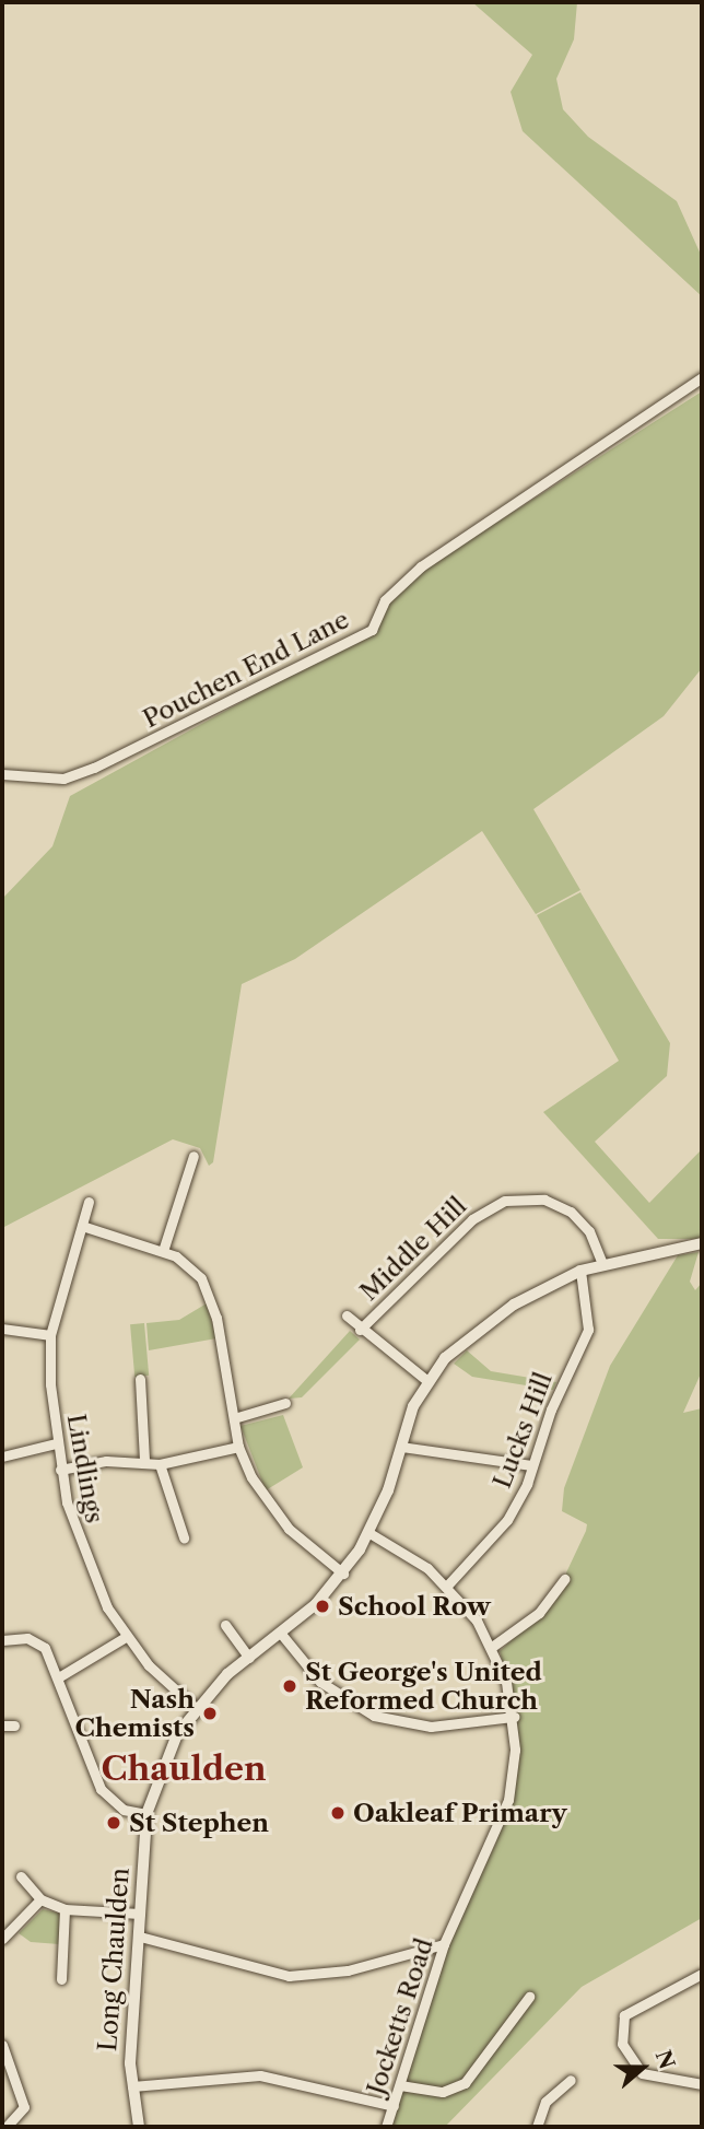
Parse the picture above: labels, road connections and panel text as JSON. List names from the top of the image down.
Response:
{
  "streets": {
    "street": [
      "Pouchen End Lane",
      "Middle Hill",
      "Lucks Hill",
      "Lindlings",
      "Long Chaulden",
      "Jocketts Road"
    ]
  },
  "crossings": [
    ["Middle Hill", "Long Chaulden"],
    ["Lucks Hill", "Long Chaulden"],
    ["Lucks Hill", "Jocketts Road"],
    ["Lindlings", "Long Chaulden"],
    ["Long Chaulden", "Jocketts Road"]
  ],
  "districts": ["Chaulden"],
  "places": [
    "School Row",
    "St George's United Reformed Church",
    "Nash Chemists",
    "Oakleaf Primary",
    "St Stephen"
  ],
  "north": "right"
}
